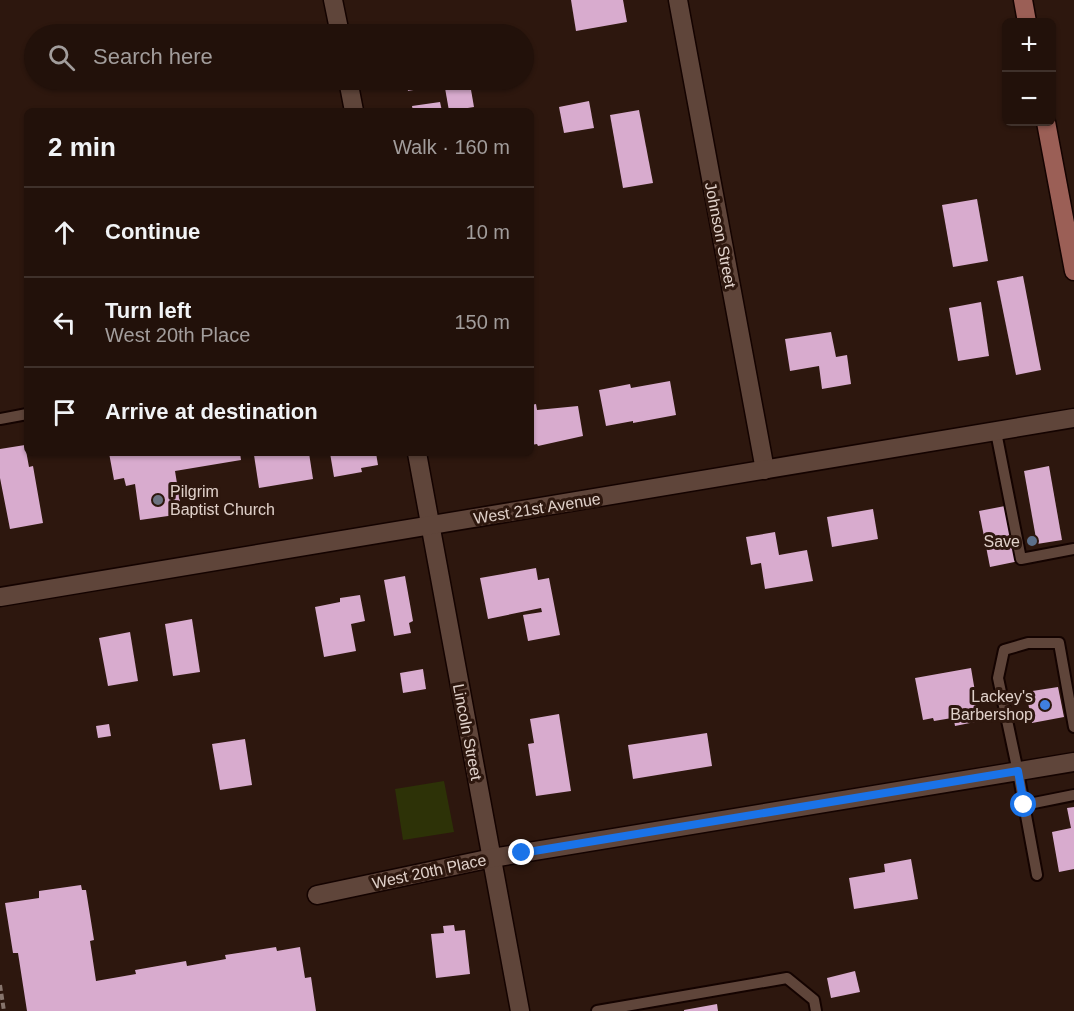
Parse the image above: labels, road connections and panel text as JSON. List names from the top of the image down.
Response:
{
  "streets": {
    "street": [
      "Johnson Street",
      "West 21st Avenue",
      "Lincoln Street",
      "West 20th Place"
    ]
  },
  "crossings": [
    ["Johnson Street", "West 21st Avenue"],
    ["West 21st Avenue", "Lincoln Street"],
    ["Lincoln Street", "West 20th Place"]
  ],
  "places": ["Pilgrim Baptist Church", "Save", "Lackey's Barbershop"],
  "page": {
    "map_buttons": ["+", "−"],
    "search": "Search here",
    "heading": ["2 min", "Walk · 160 m"],
    "list": [
      ["Continue", "10 m"],
      ["Turn left", "West 20th Place", "150 m"],
      "Arrive at destination"
    ]
  }
}
